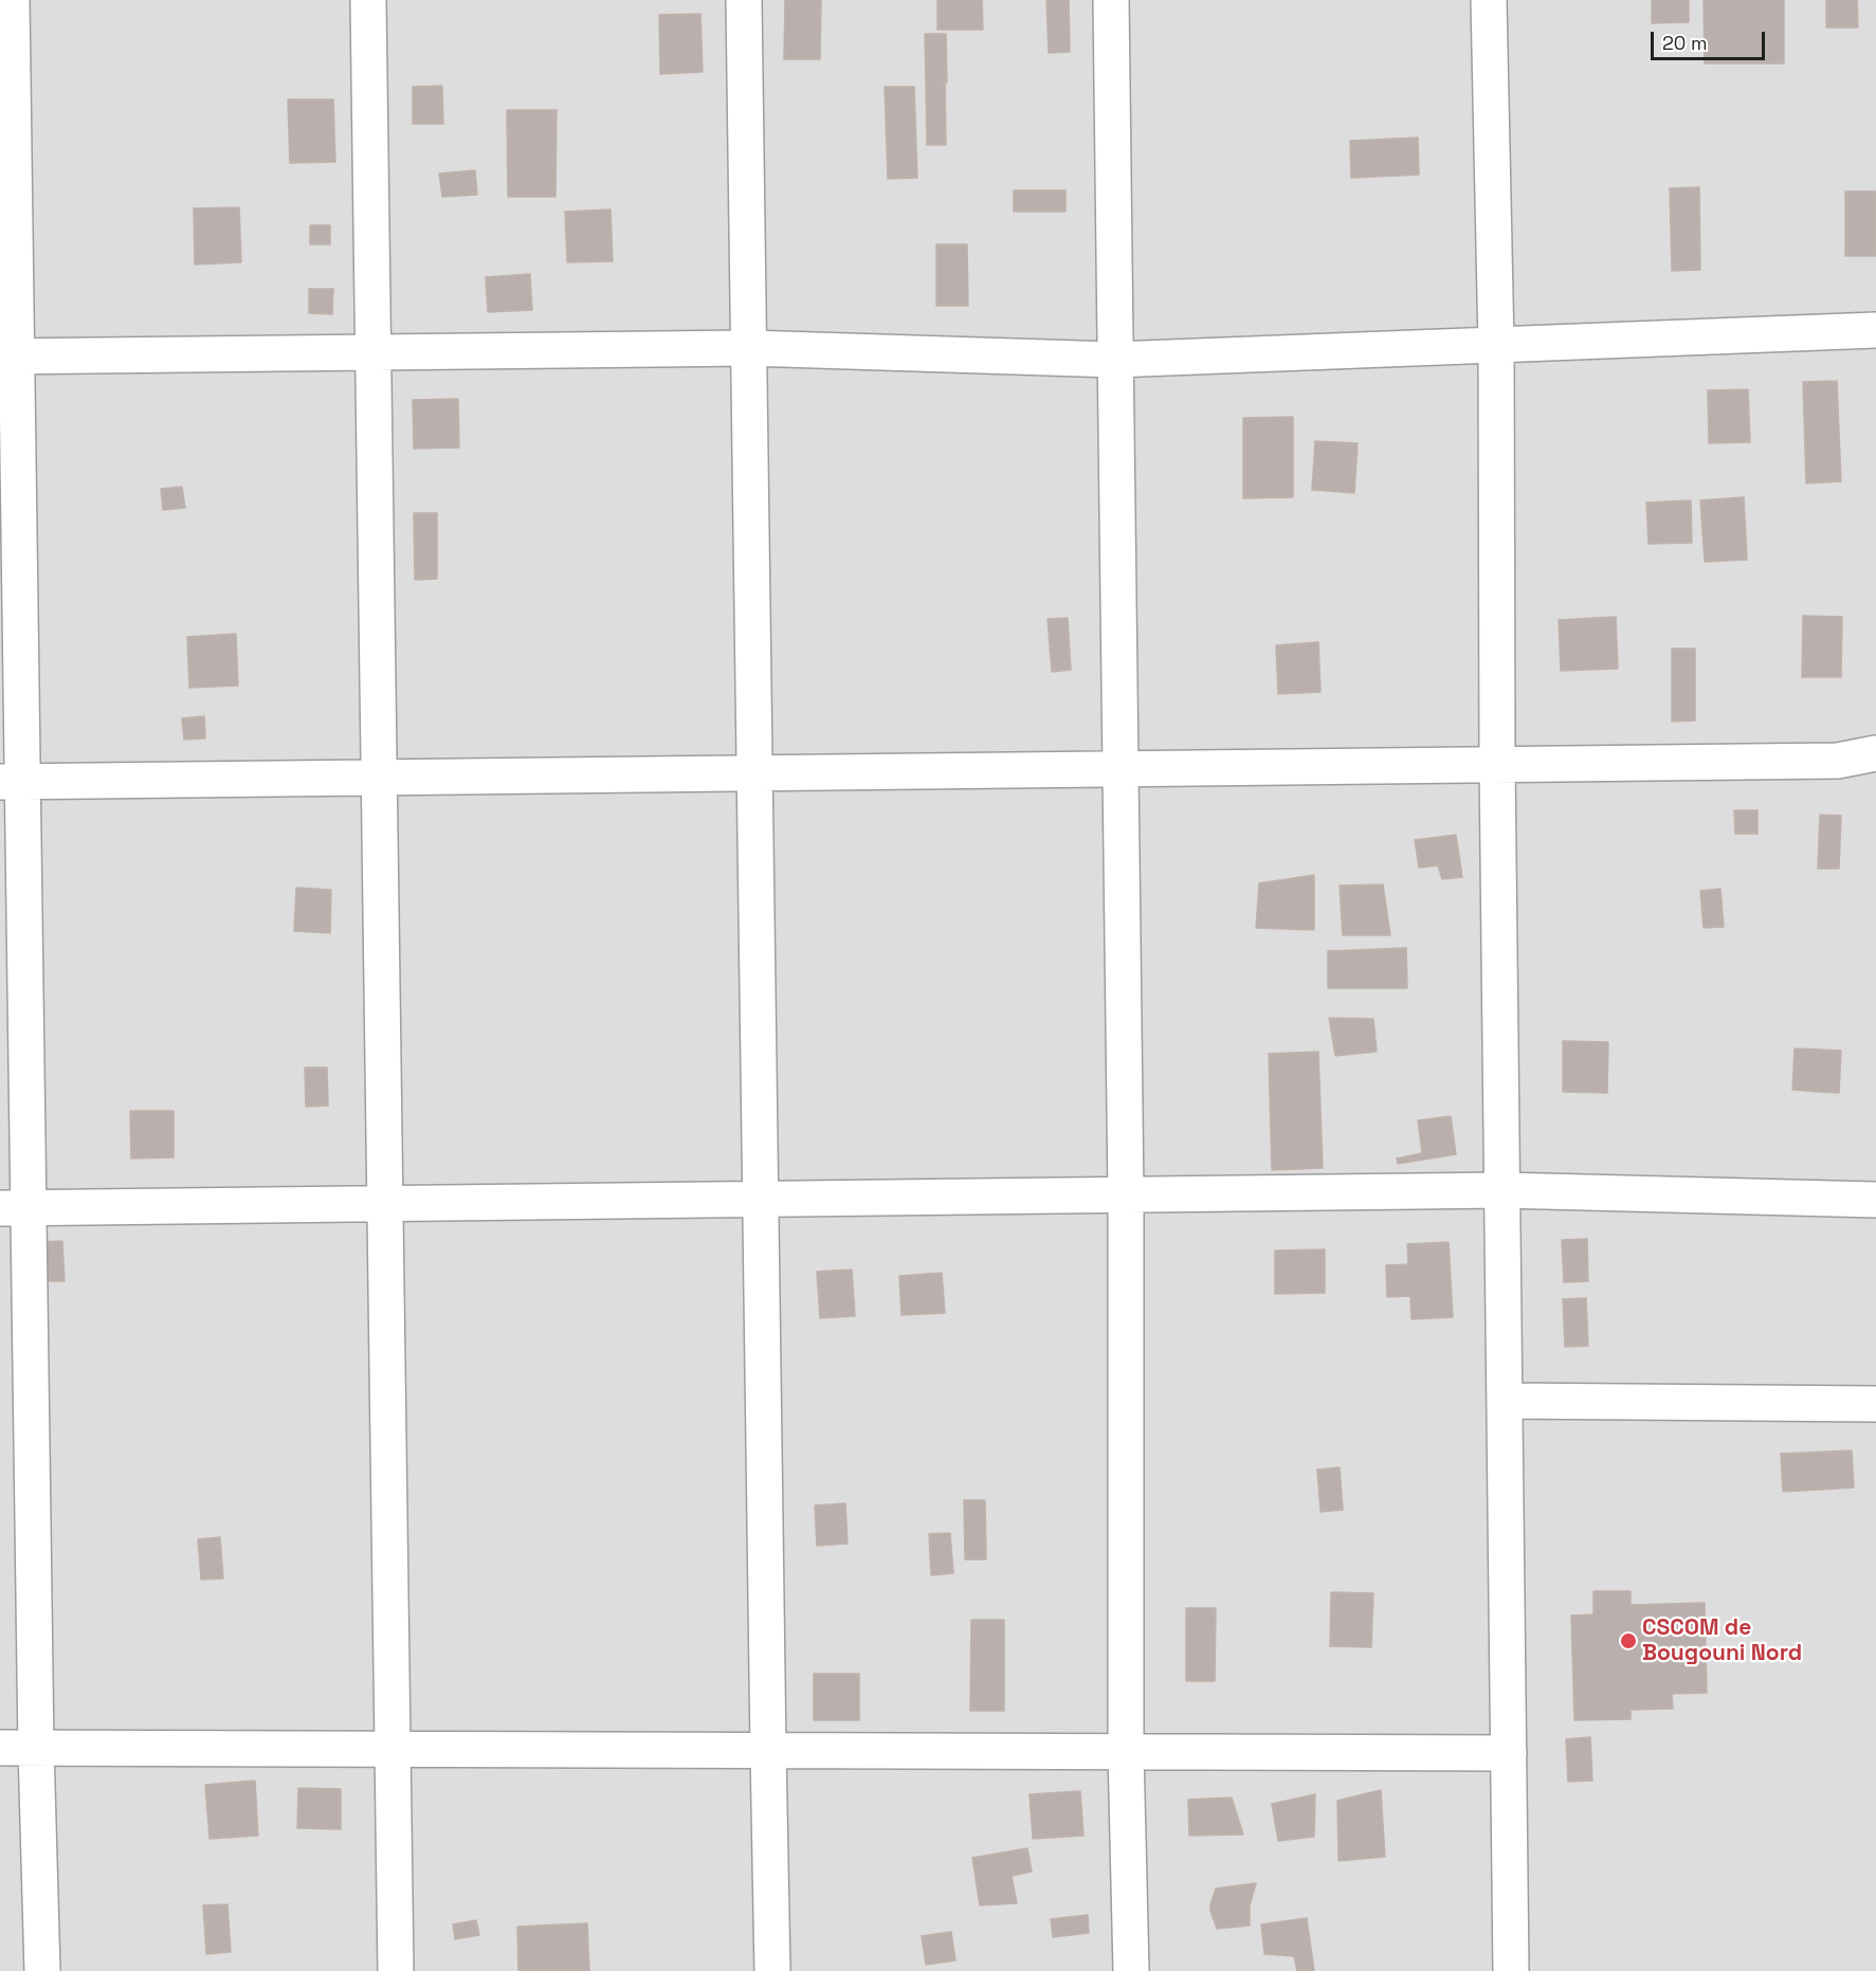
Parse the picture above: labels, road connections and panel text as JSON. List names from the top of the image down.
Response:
{
  "places": ["CSCOM de Bougouni Nord"],
  "scale_bar": "20 m"
}
